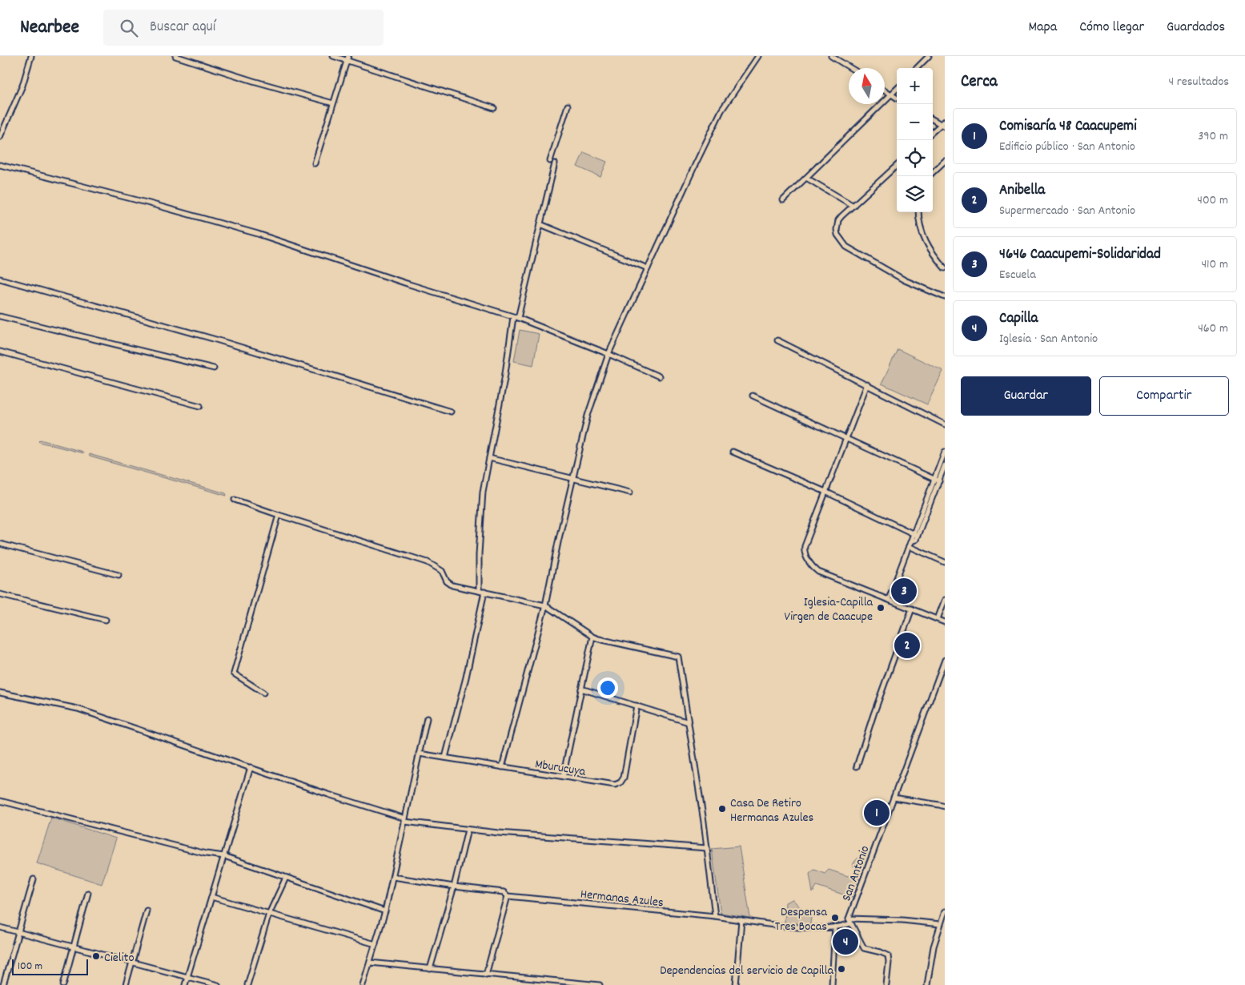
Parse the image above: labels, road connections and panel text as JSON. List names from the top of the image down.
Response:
{
  "streets": {
    "street": ["Mburucuya", "San Antonio", "Hermanas Azules"]
  },
  "crossings": [
    ["San Antonio", "Hermanas Azules"]
  ],
  "places": [
    "Iglesia-Capilla Virgen de Caacupe",
    "Casa De Retiro Hermanas Azules",
    "Despensa Tres Bocas",
    "Cielito",
    "Dependencias del servicio de Capilla"
  ],
  "scale_bar": "100 m",
  "north": "top",
  "page": {
    "header": "Nearbee",
    "search": "Buscar aquí",
    "nav": ["Mapa", "Cómo llegar", "Guardados"],
    "heading": ["Cerca", "4 resultados"],
    "map_buttons": ["+", "−"],
    "list": [
      {
        "mark": "1",
        "name": "Comisaría 48 Caacupemi",
        "note": "Edificio público · San Antonio",
        "value": "390 m"
      },
      {
        "mark": "2",
        "name": "Anibella",
        "note": "Supermercado · San Antonio",
        "value": "400 m"
      },
      {
        "mark": "3",
        "name": "4646 Caacupemi-Solidaridad",
        "note": "Escuela",
        "value": "410 m"
      },
      {
        "mark": "4",
        "name": "Capilla",
        "note": "Iglesia · San Antonio",
        "value": "460 m"
      }
    ],
    "buttons": ["Guardar", "Compartir"],
    "pins": [
      "3",
      "2",
      "1",
      "4"
    ],
    "scale": "100 m"
  }
}
